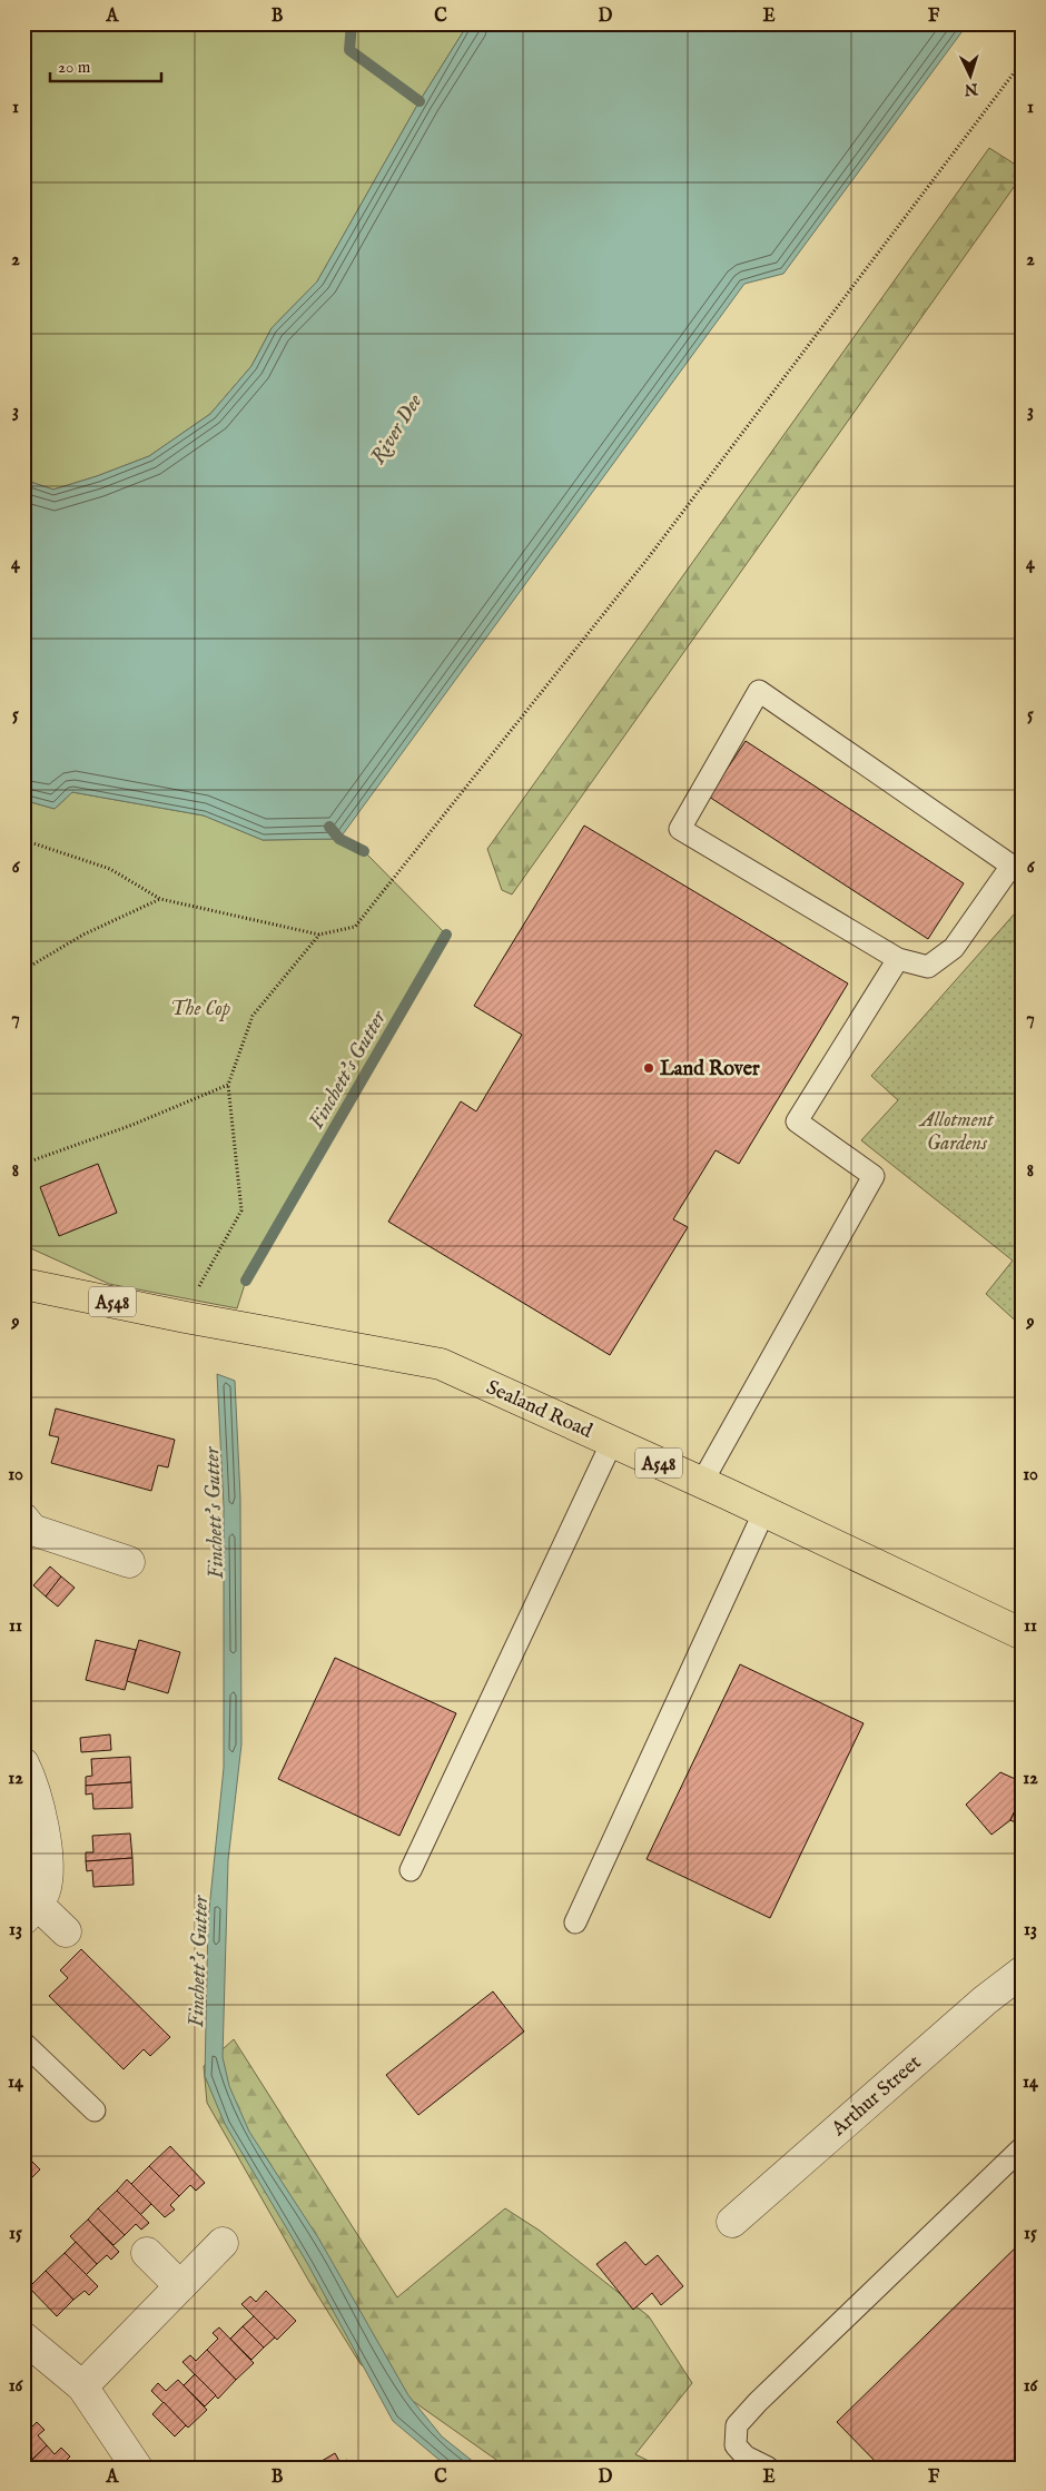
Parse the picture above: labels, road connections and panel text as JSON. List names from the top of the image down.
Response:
{
  "streets": {
    "main road": ["A548", "Sealand Road"],
    "street": ["Arthur Street"]
  },
  "water": ["River Dee", "Finchett's Gutter"],
  "parks": ["The Cop", "Allotment Gardens"],
  "places": ["Land Rover"],
  "scale_bar": "20 m",
  "north": "bottom",
  "grid": {
    "columns": [
      "A",
      "B",
      "C",
      "D",
      "E",
      "F"
    ],
    "rows": [
      "1",
      "2",
      "3",
      "4",
      "5",
      "6",
      "7",
      "8",
      "9",
      "10",
      "11",
      "12",
      "13",
      "14",
      "15",
      "16"
    ]
  }
}
